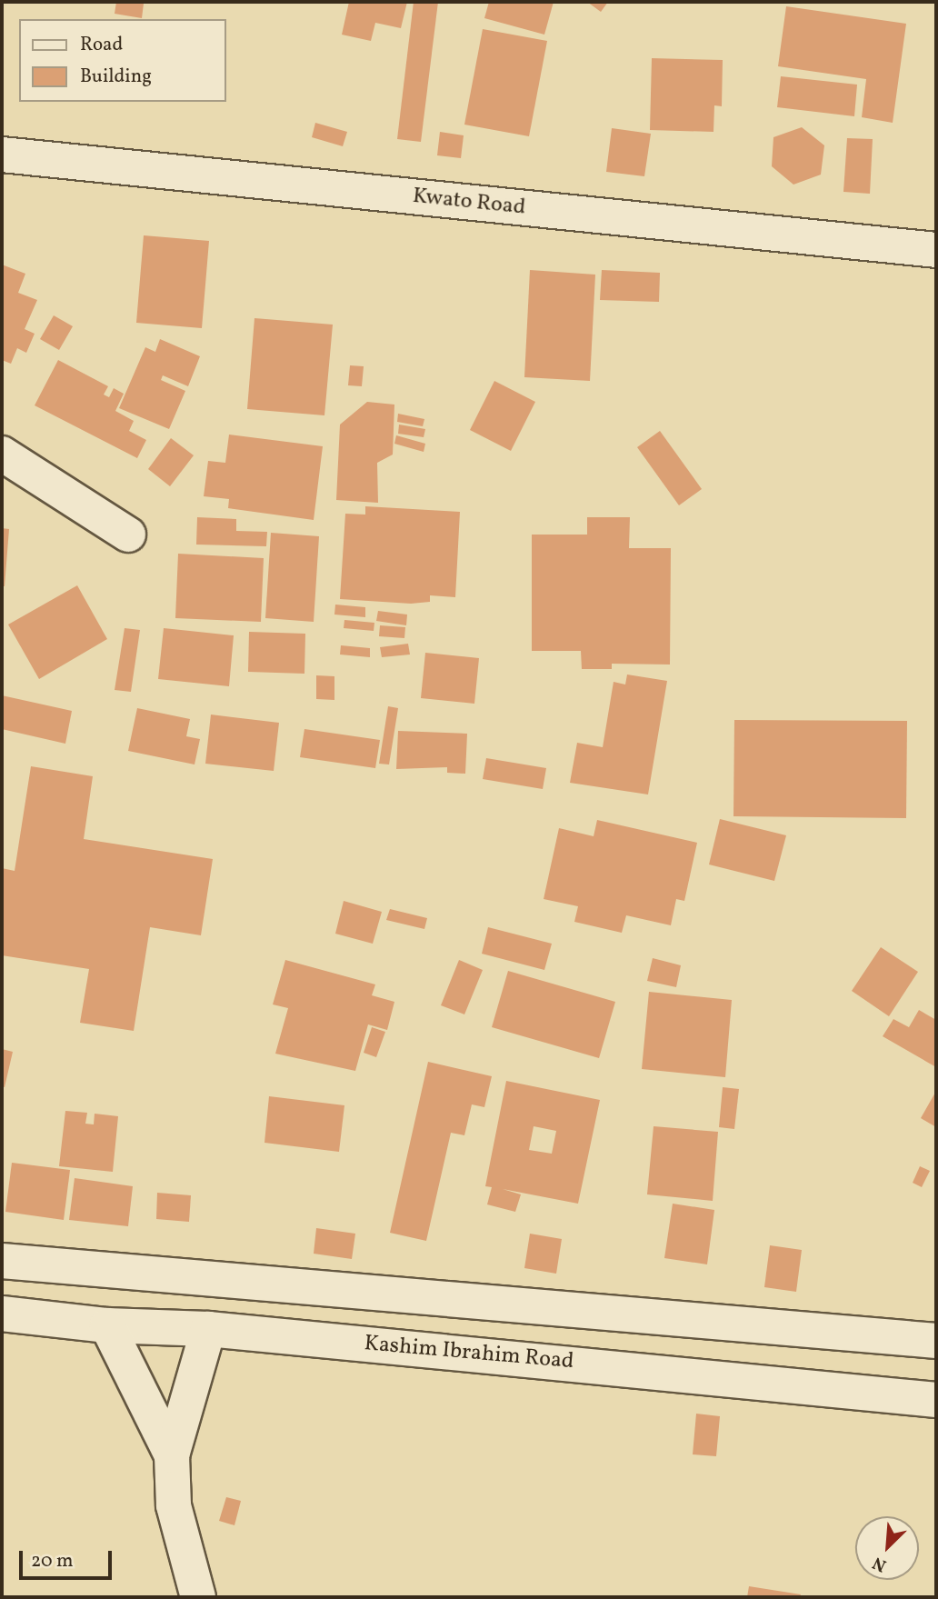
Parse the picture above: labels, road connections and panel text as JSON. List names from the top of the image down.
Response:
{
  "streets": {
    "street": ["Kwato Road", "Kashim Ibrahim Road"]
  },
  "legend": ["Road", "Building"],
  "scale_bar": "20 m",
  "north": "bottom left"
}
